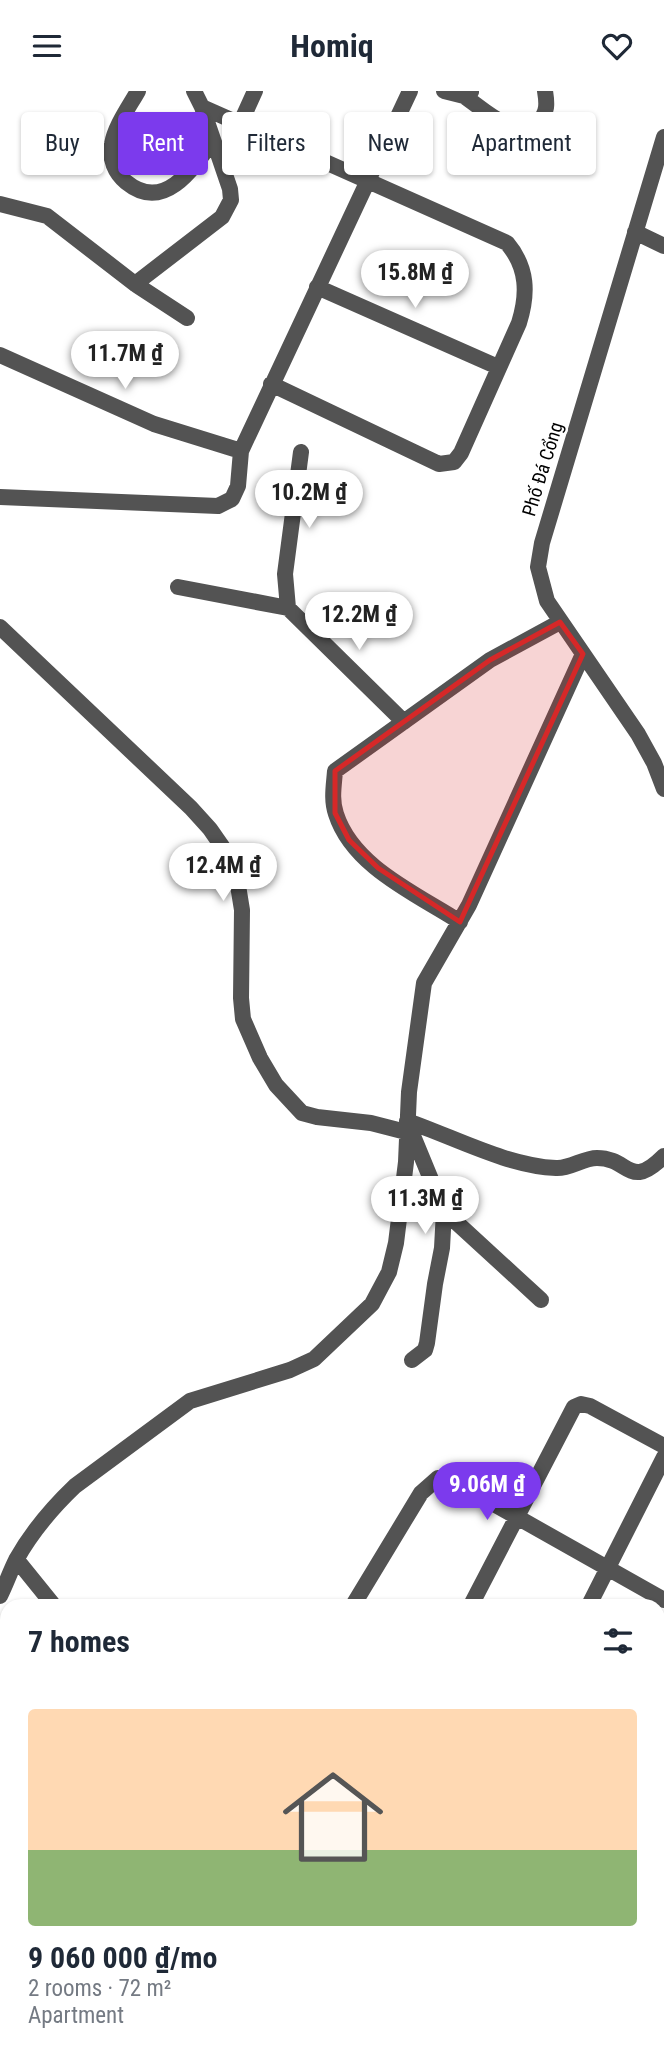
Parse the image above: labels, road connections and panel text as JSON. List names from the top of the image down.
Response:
{
  "streets": {
    "street": ["Phố Đá Cổng"]
  },
  "page": {
    "header": "Homiq",
    "chip": [
      "Buy",
      "Rent",
      "Filters",
      "New",
      "Apartment"
    ],
    "price": [
      "15.8M ₫",
      "11.7M ₫",
      "10.2M ₫",
      "12.2M ₫",
      "12.4M ₫",
      "11.3M ₫",
      "9.06M ₫"
    ],
    "heading": "7 homes",
    "list": [
      {
        "name": "9 060 000 ₫/mo",
        "note": "2 rooms · 72 m² · Apartment"
      }
    ]
  }
}
